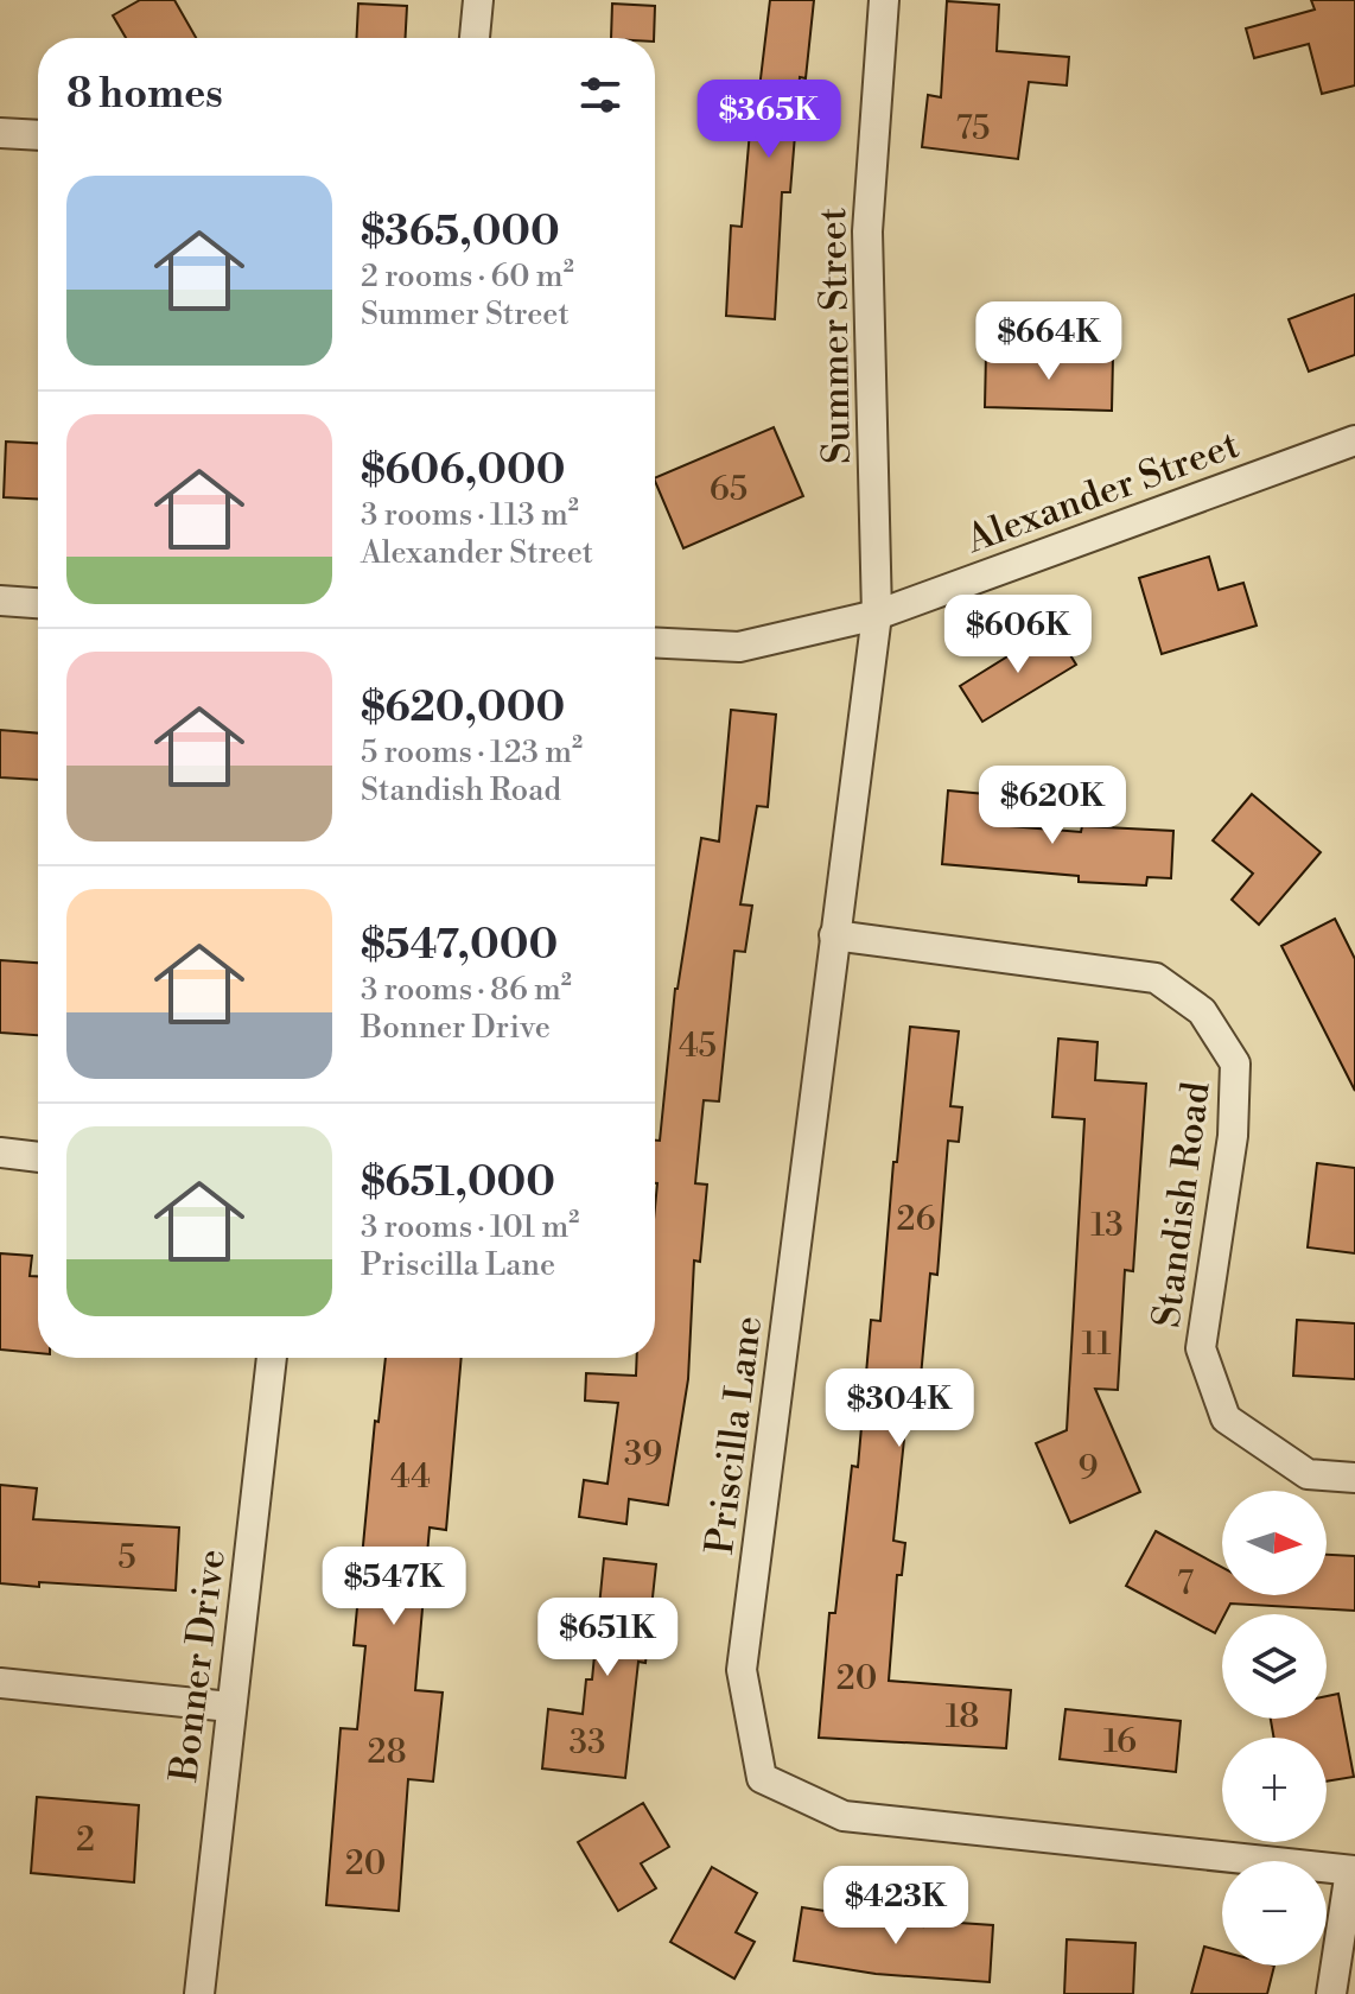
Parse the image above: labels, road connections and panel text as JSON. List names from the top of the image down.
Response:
{
  "streets": {
    "street": [
      "Summer Street",
      "Alexander Street",
      "Standish Road",
      "Priscilla Lane",
      "Bonner Drive"
    ]
  },
  "crossings": [
    ["Summer Street", "Alexander Street"],
    ["Summer Street", "Priscilla Lane"],
    ["Alexander Street", "Priscilla Lane"],
    ["Standish Road", "Priscilla Lane"]
  ],
  "house_numbers": [
    "75",
    "65",
    "45",
    "26",
    "13",
    "11",
    "39",
    "9",
    "44",
    "5",
    "7",
    "20",
    "18",
    "16",
    "33",
    "28",
    "2",
    "20"
  ],
  "north": "right",
  "page": {
    "heading": "8 homes",
    "price": [
      "$365K",
      "$664K",
      "$606K",
      "$620K",
      "$304K",
      "$547K",
      "$651K",
      "$423K"
    ],
    "list": [
      {
        "name": "$365,000",
        "note": "2 rooms · 60 m² · Summer Street"
      },
      {
        "name": "$606,000",
        "note": "3 rooms · 113 m² · Alexander Street"
      },
      {
        "name": "$620,000",
        "note": "5 rooms · 123 m² · Standish Road"
      },
      {
        "name": "$547,000",
        "note": "3 rooms · 86 m² · Bonner Drive"
      },
      {
        "name": "$651,000",
        "note": "3 rooms · 101 m² · Priscilla Lane"
      }
    ],
    "map_buttons": ["+", "−"]
  }
}
